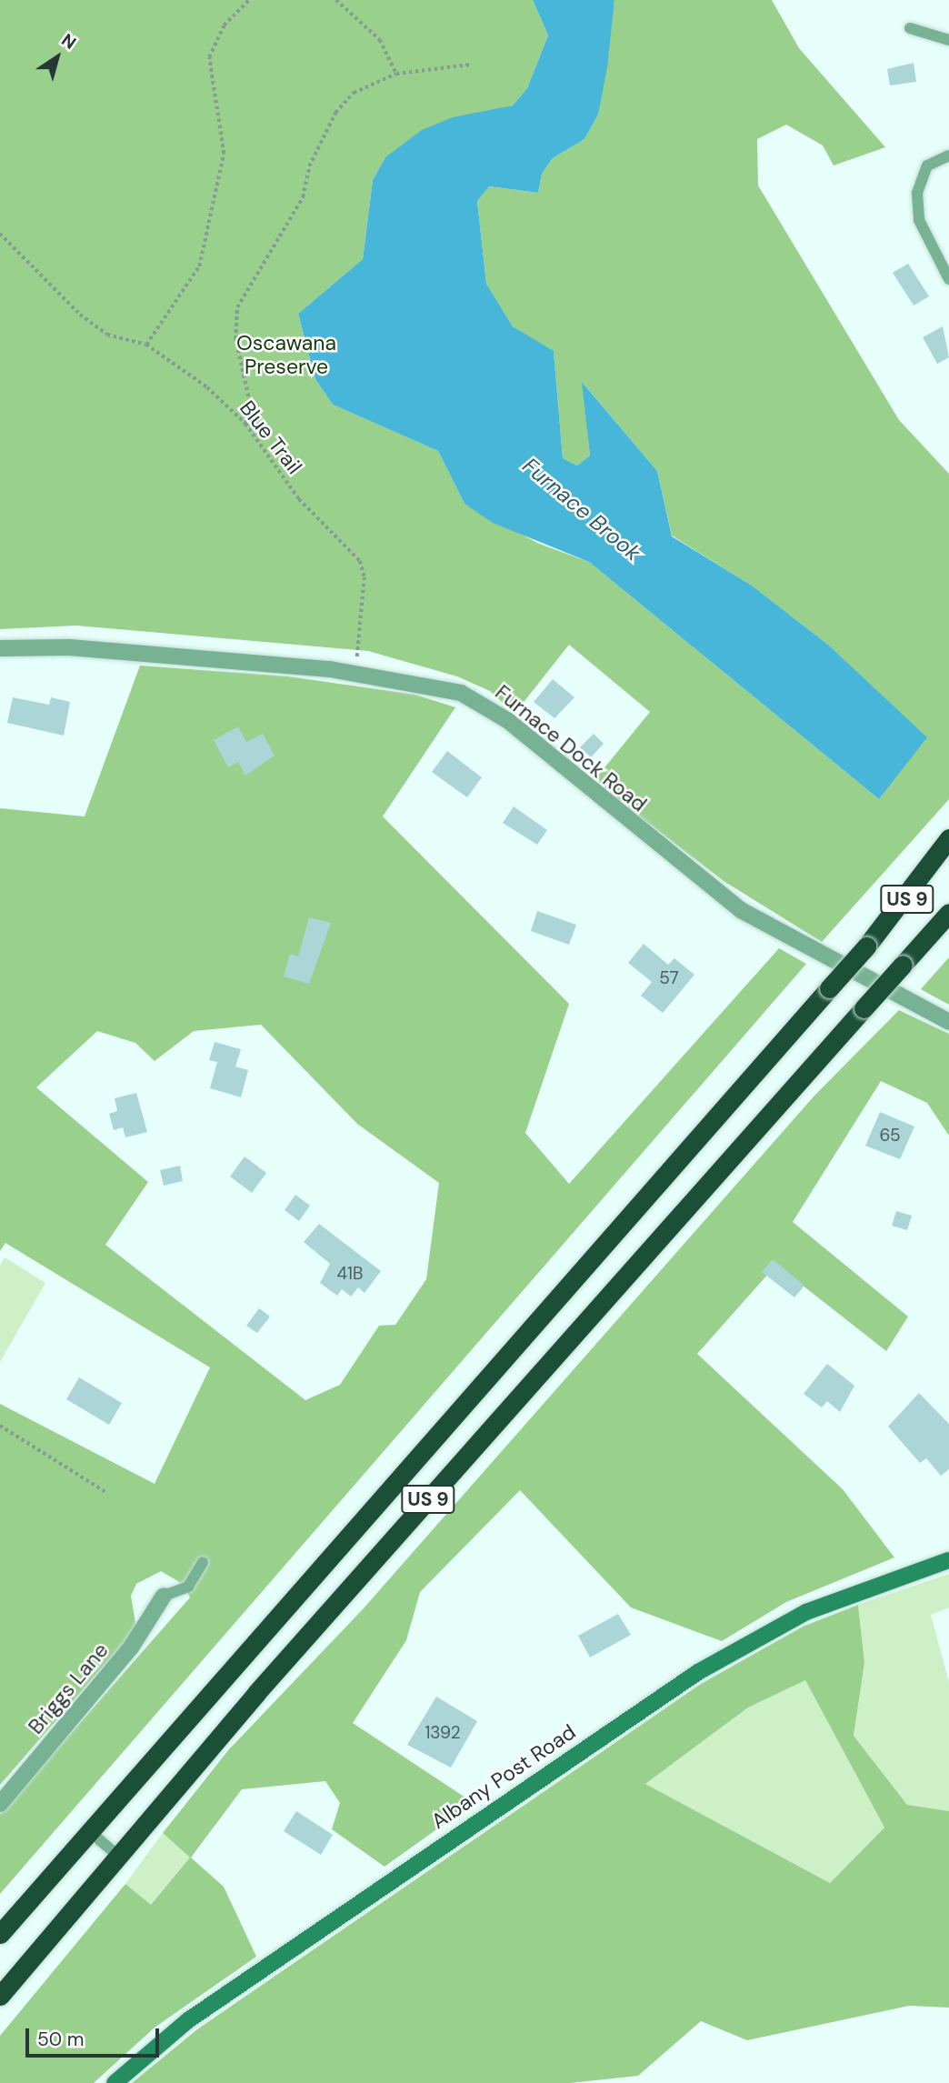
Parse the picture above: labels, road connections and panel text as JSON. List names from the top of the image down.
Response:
{
  "streets": {
    "highway": ["US 9"],
    "main road": ["Albany Post Road"],
    "street": ["Furnace Dock Road", "Briggs Lane"],
    "path": ["Blue Trail"]
  },
  "crossings": [
    ["Blue Trail", "Furnace Dock Road"]
  ],
  "water": ["Furnace Brook"],
  "parks": ["Oscawana Preserve"],
  "house_numbers": [
    "57",
    "65",
    "41B",
    "1392"
  ],
  "scale_bar": "50 m",
  "north": "top right"
}
